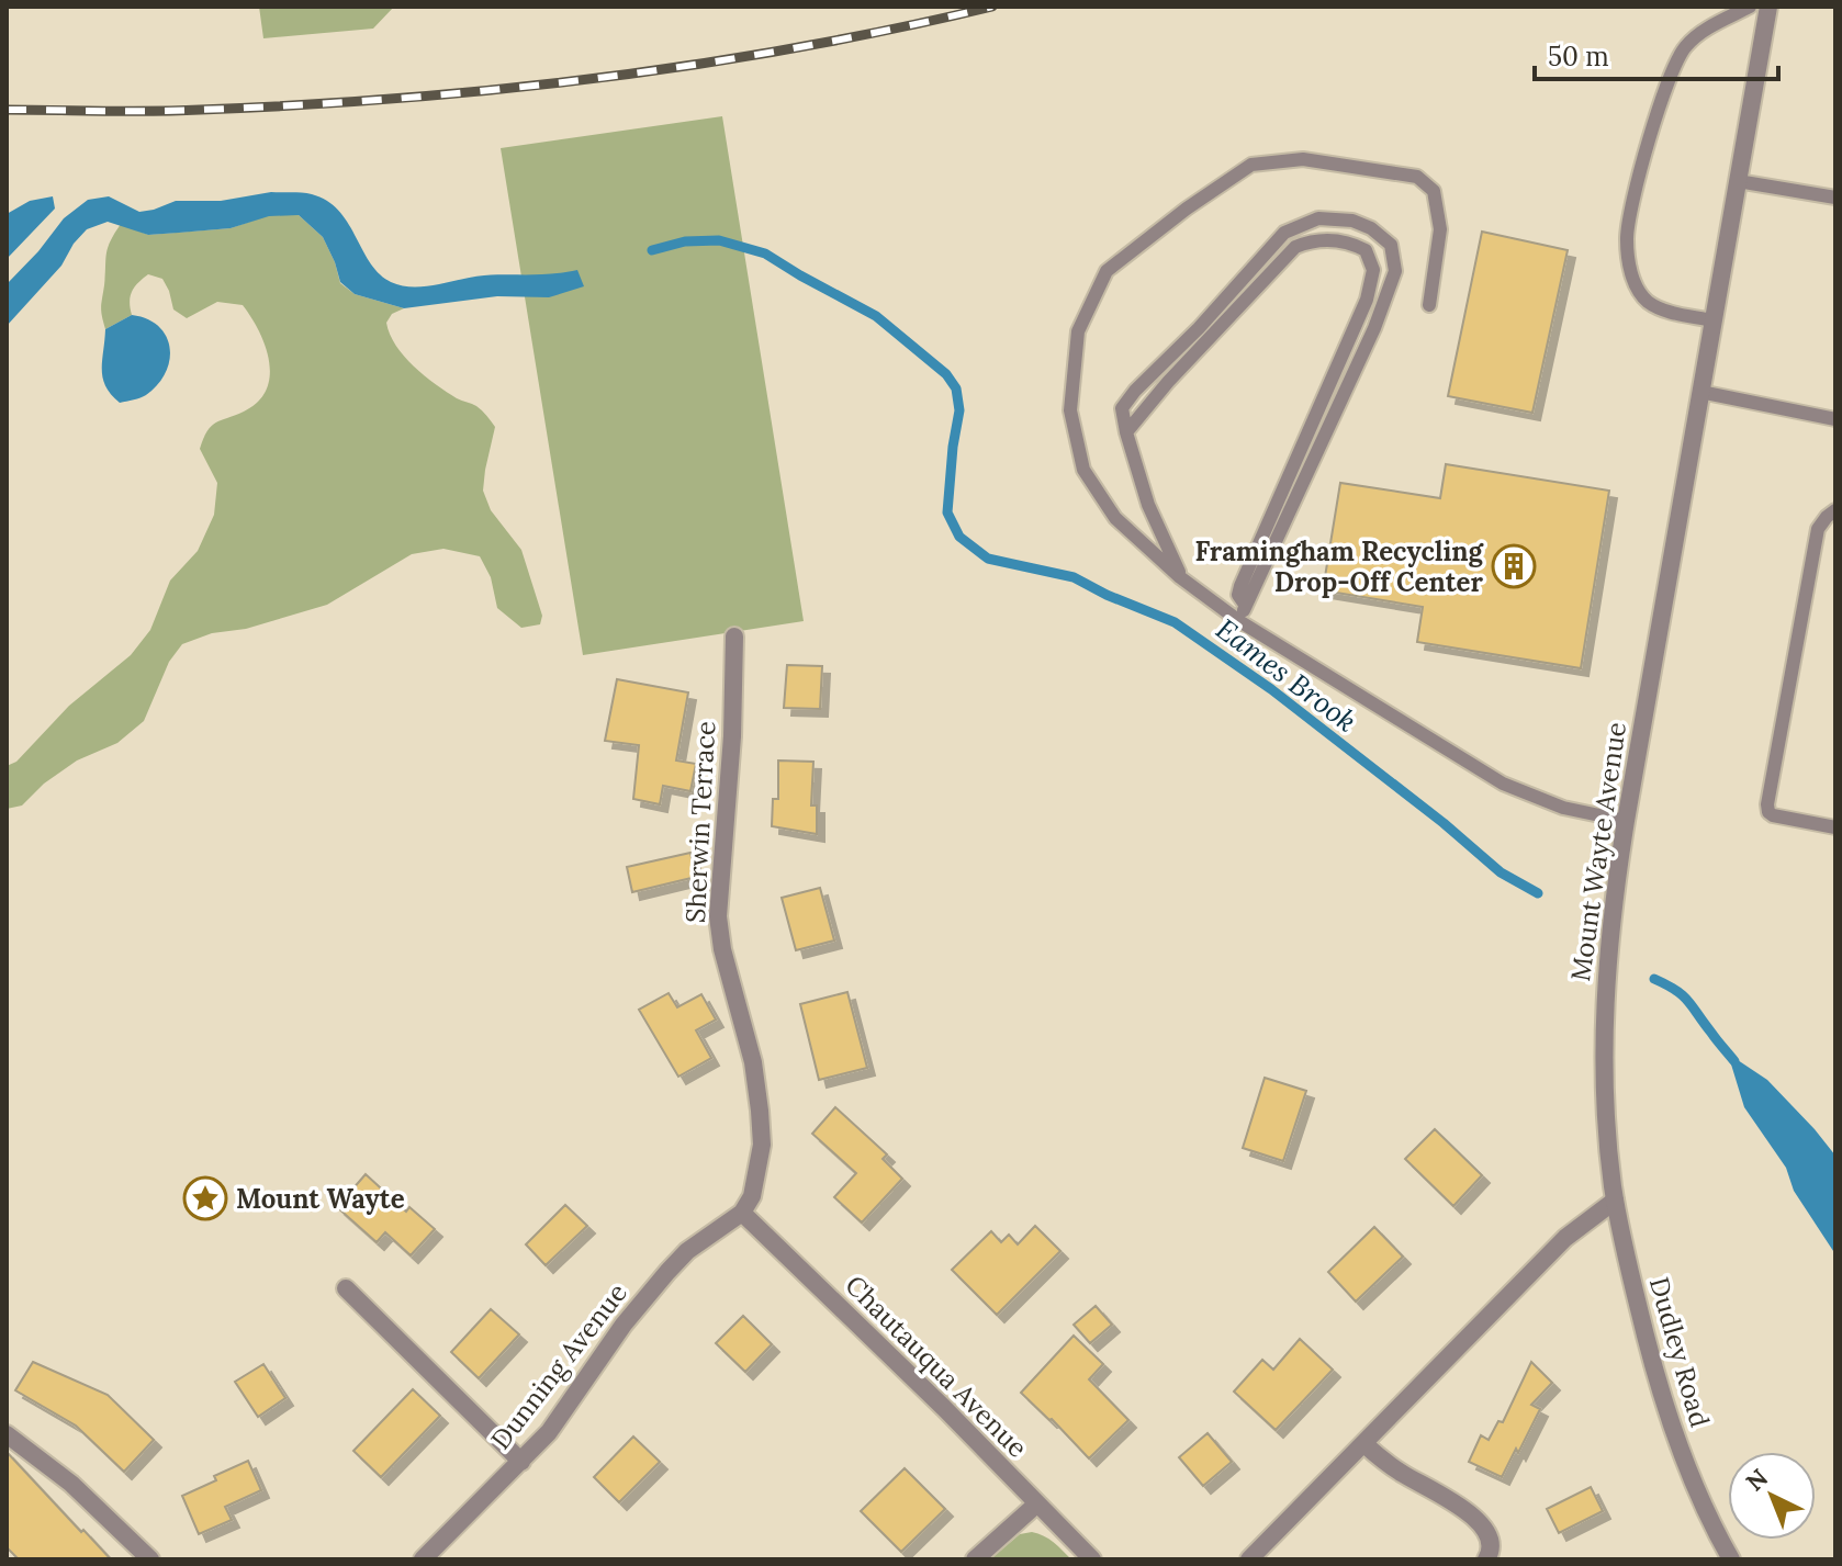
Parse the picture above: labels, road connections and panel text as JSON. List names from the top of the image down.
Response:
{
  "streets": {
    "street": [
      "Sherwin Terrace",
      "Mount Wayte Avenue",
      "Dudley Road",
      "Dunning Avenue",
      "Chautauqua Avenue"
    ]
  },
  "crossings": [
    ["Sherwin Terrace", "Dunning Avenue"],
    ["Sherwin Terrace", "Chautauqua Avenue"],
    ["Mount Wayte Avenue", "Dudley Road"],
    ["Dunning Avenue", "Chautauqua Avenue"]
  ],
  "water": ["Eames Brook"],
  "places": {
    "building": ["Framingham Recycling Drop-Off Center"],
    "place": ["Mount Wayte"]
  },
  "scale_bar": "50 m",
  "north": "top left"
}
